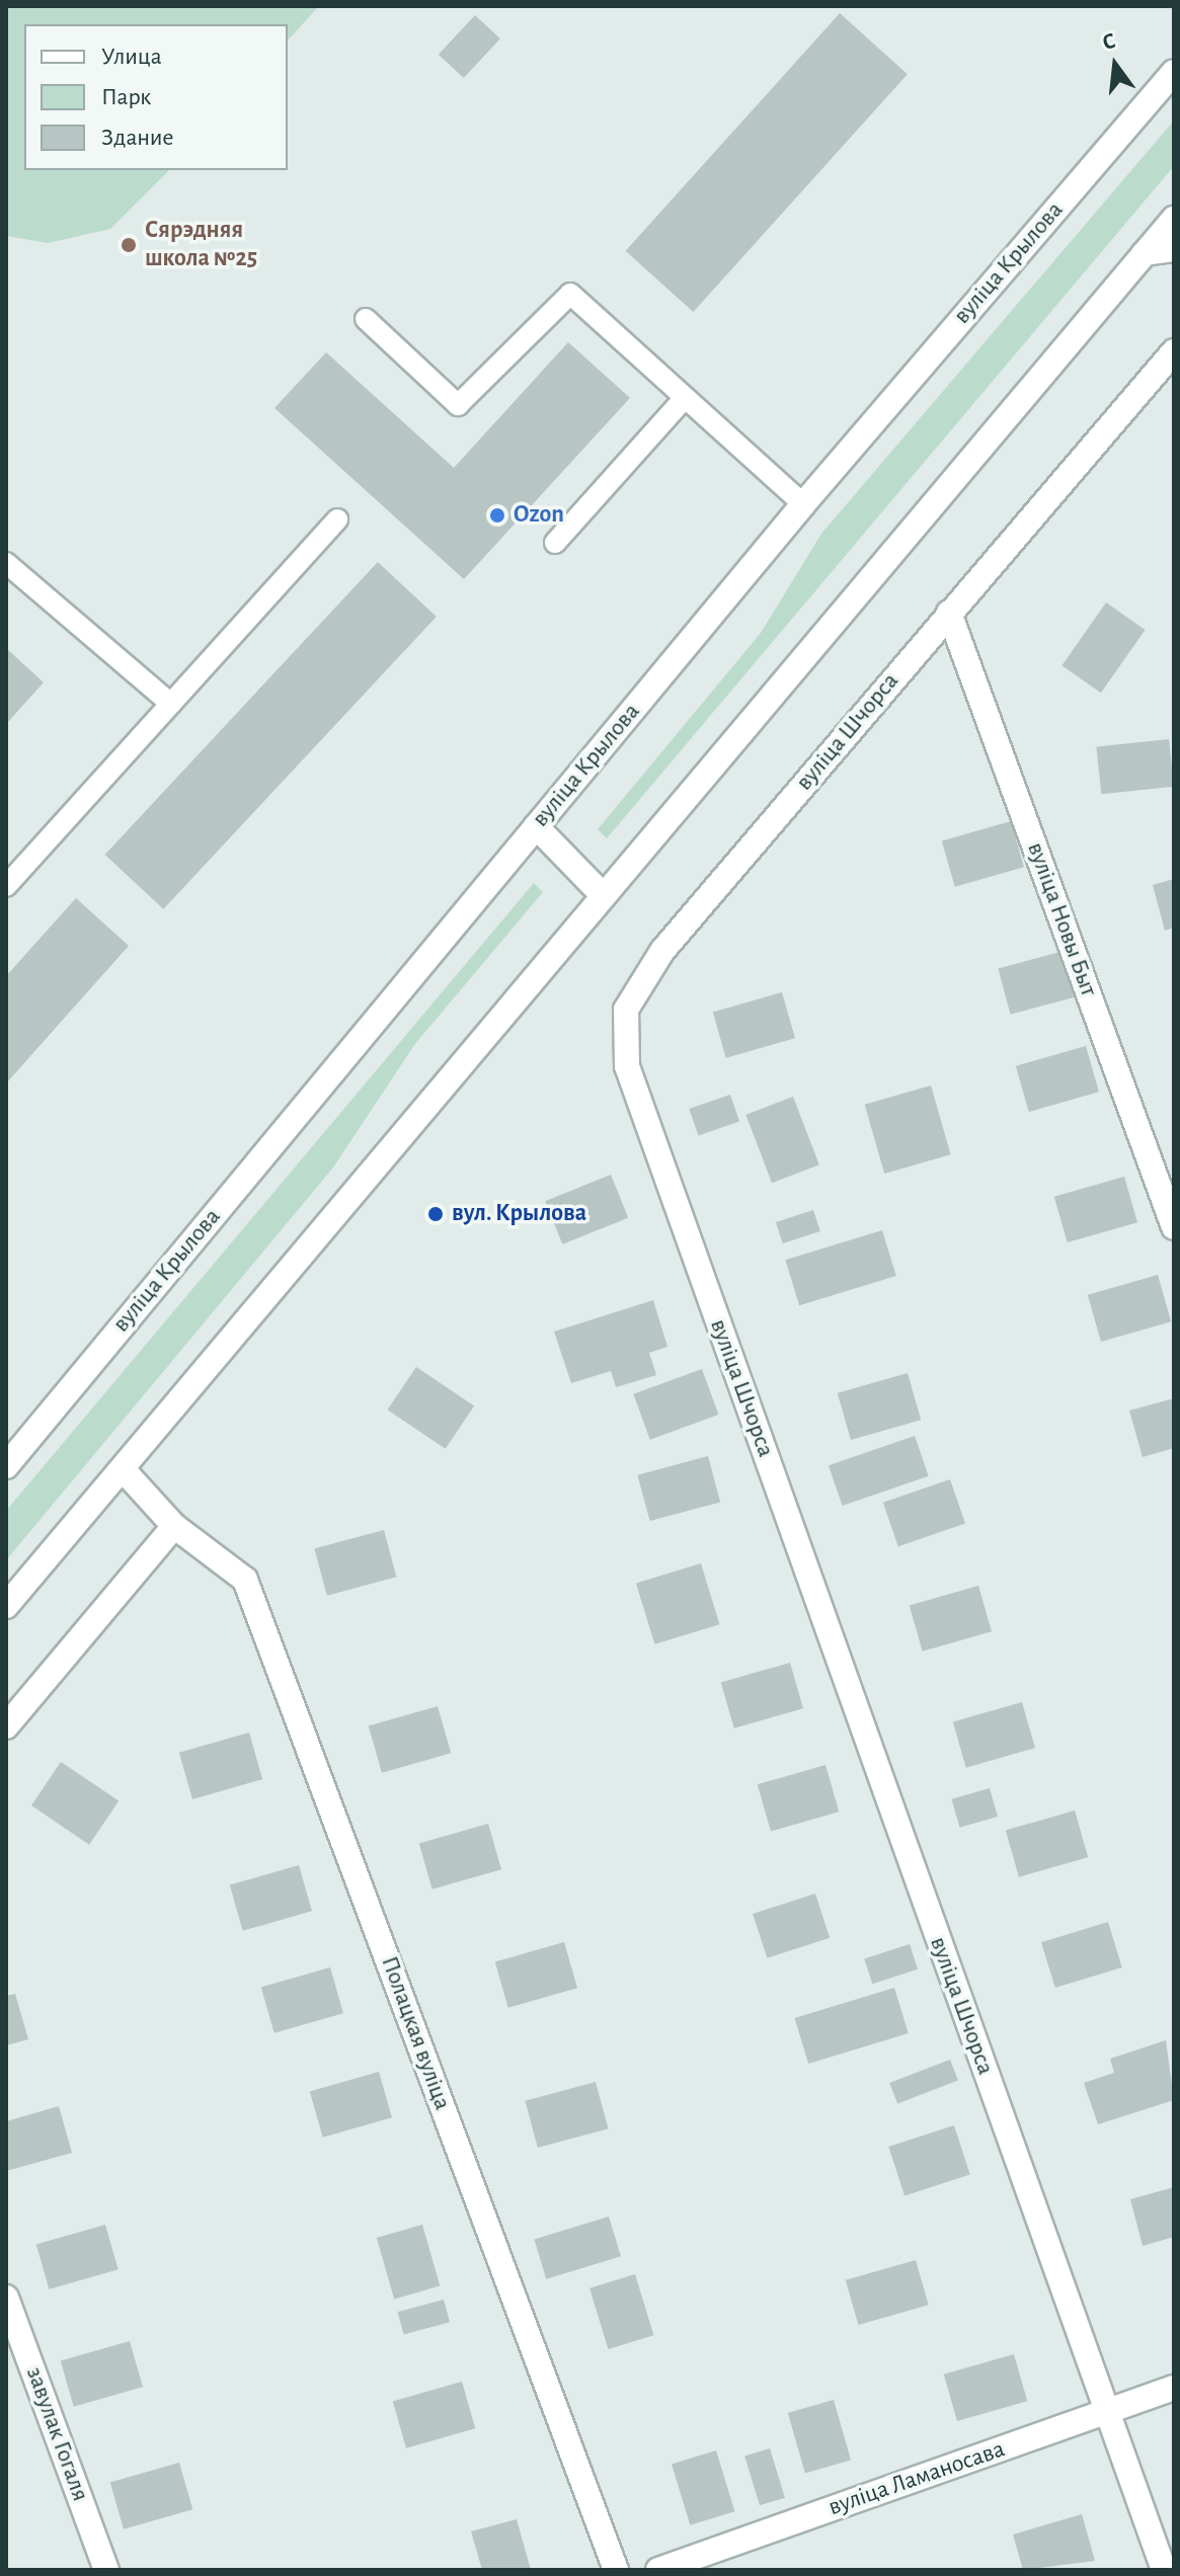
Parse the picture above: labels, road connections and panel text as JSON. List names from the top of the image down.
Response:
{
  "streets": {
    "street": [
      "вуліца Крылова",
      "вуліца Шчорса",
      "вуліца Новы Быт",
      "Полацкая вуліца",
      "завулак Гогаля",
      "вуліца Ламаносава"
    ]
  },
  "crossings": [
    ["вуліца Шчорса", "вуліца Новы Быт"],
    ["вуліца Шчорса", "вуліца Ламаносава"]
  ],
  "places": ["Сярэдняя школа №25", "Ozon", "вул. Крылова"],
  "legend": ["Улица", "Парк", "Здание"],
  "north": "top"
}
